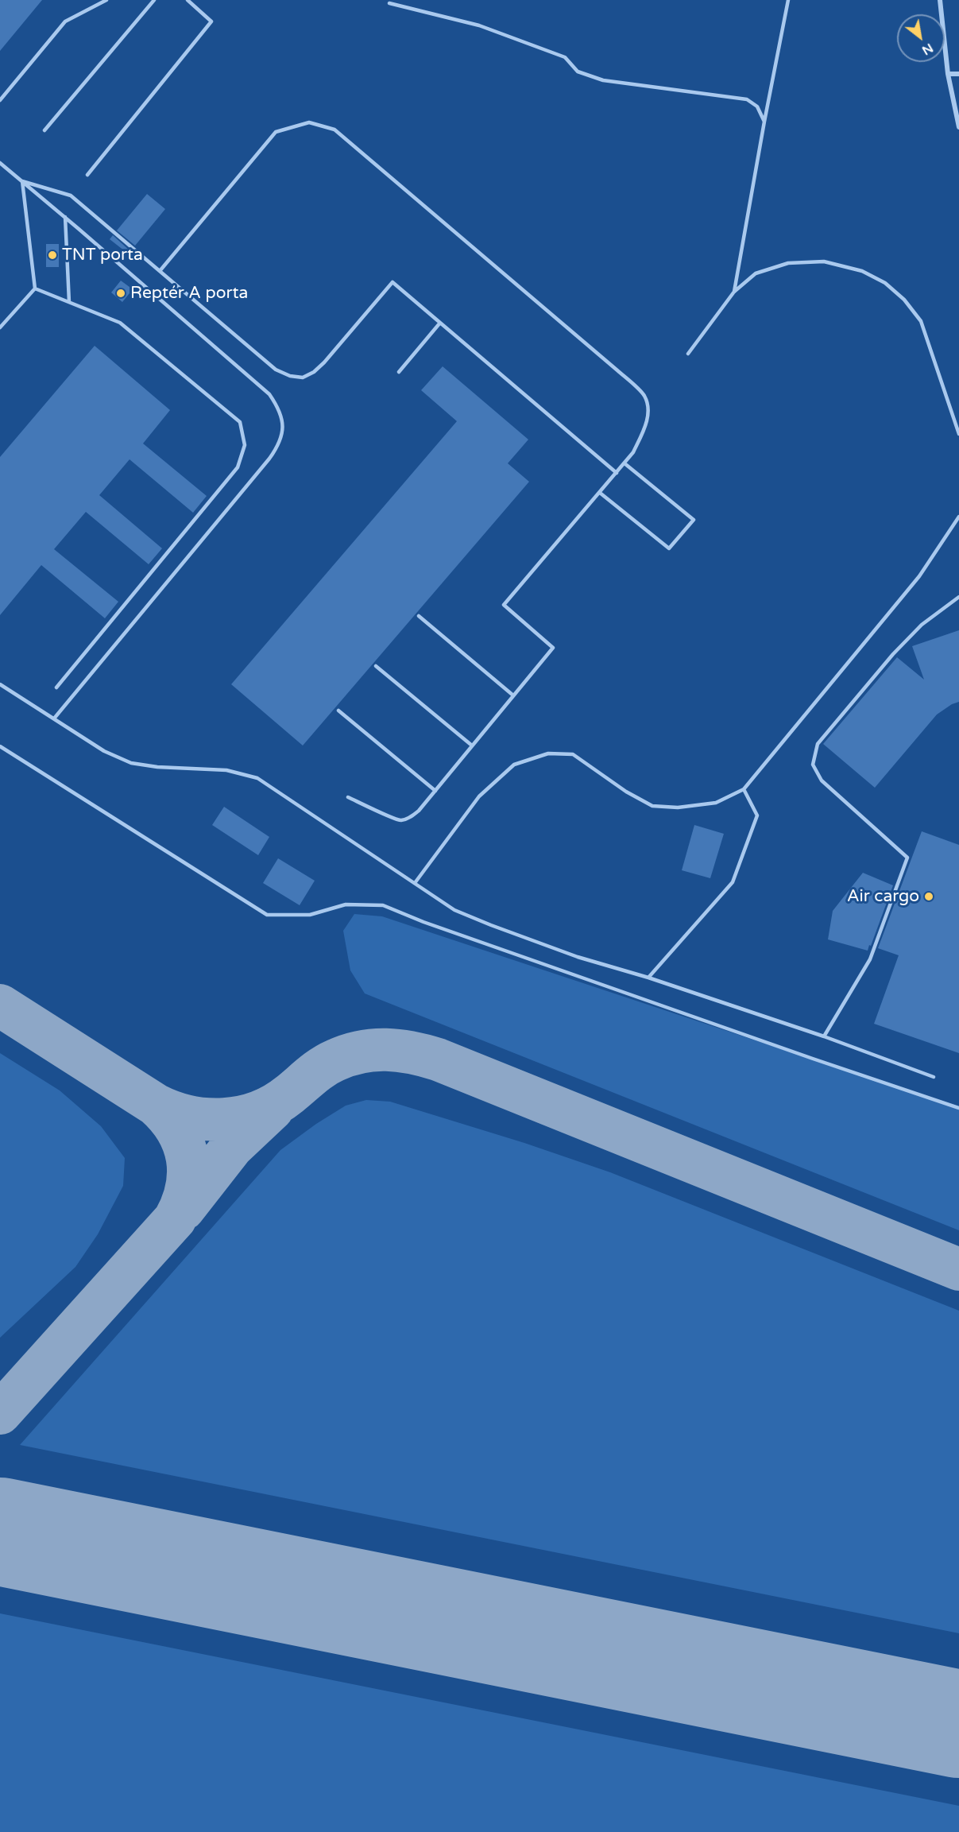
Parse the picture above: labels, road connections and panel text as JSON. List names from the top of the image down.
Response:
{
  "places": ["TNT porta", "Reptér A porta", "Air cargo"],
  "north": "bottom right"
}
